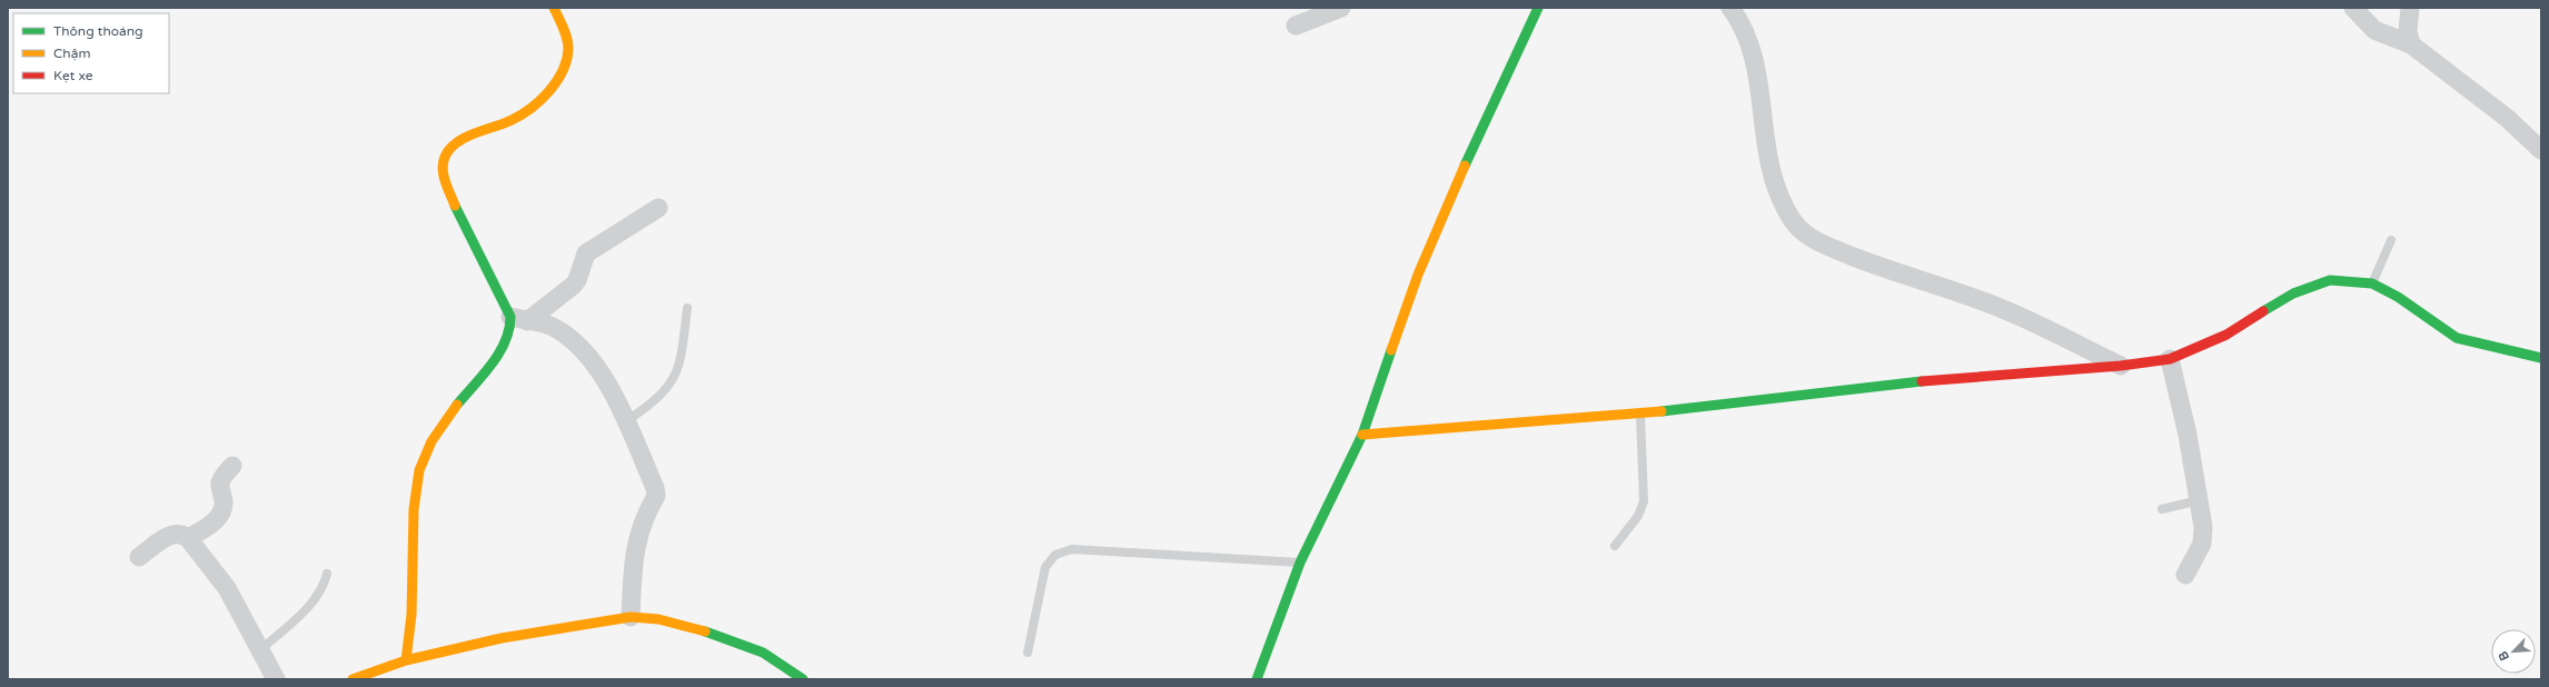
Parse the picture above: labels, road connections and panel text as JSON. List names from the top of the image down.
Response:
{
  "legend": ["Thông thoáng", "Chậm", "Kẹt xe"],
  "north": "bottom left"
}
